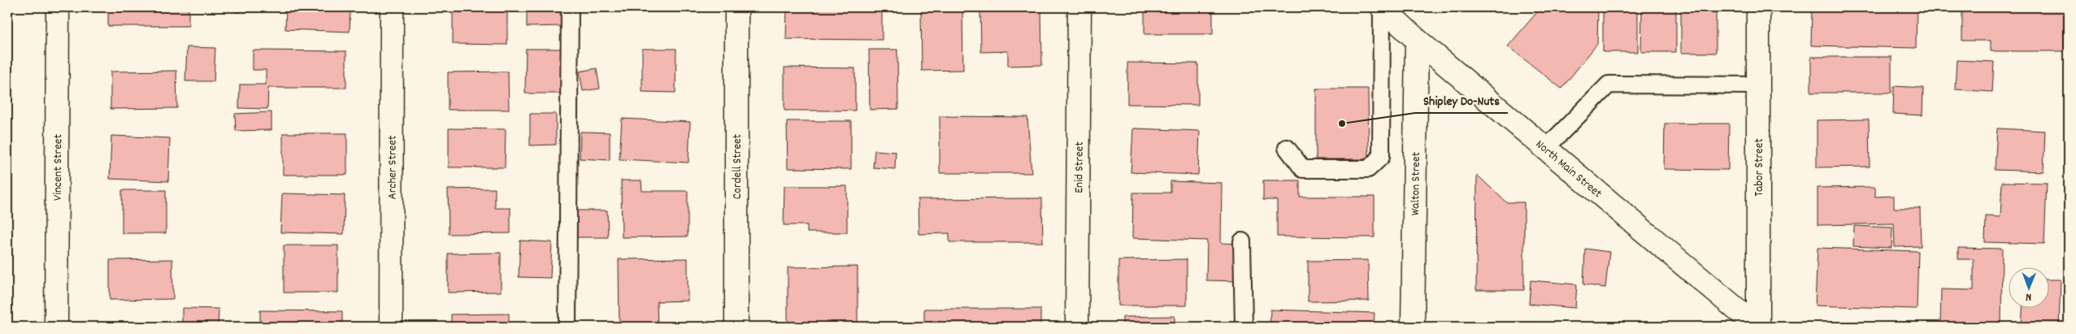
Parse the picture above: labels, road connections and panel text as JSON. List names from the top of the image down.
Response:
{
  "streets": {
    "street": [
      "Vincent Street",
      "Cordell Street",
      "Archer Street",
      "Enid Street",
      "Tabor Street",
      "North Main Street",
      "Walton Street"
    ]
  },
  "crossings": [
    ["Tabor Street", "North Main Street"],
    ["North Main Street", "Walton Street"]
  ],
  "places": ["Shipley Do-Nuts"],
  "north": "bottom"
}
